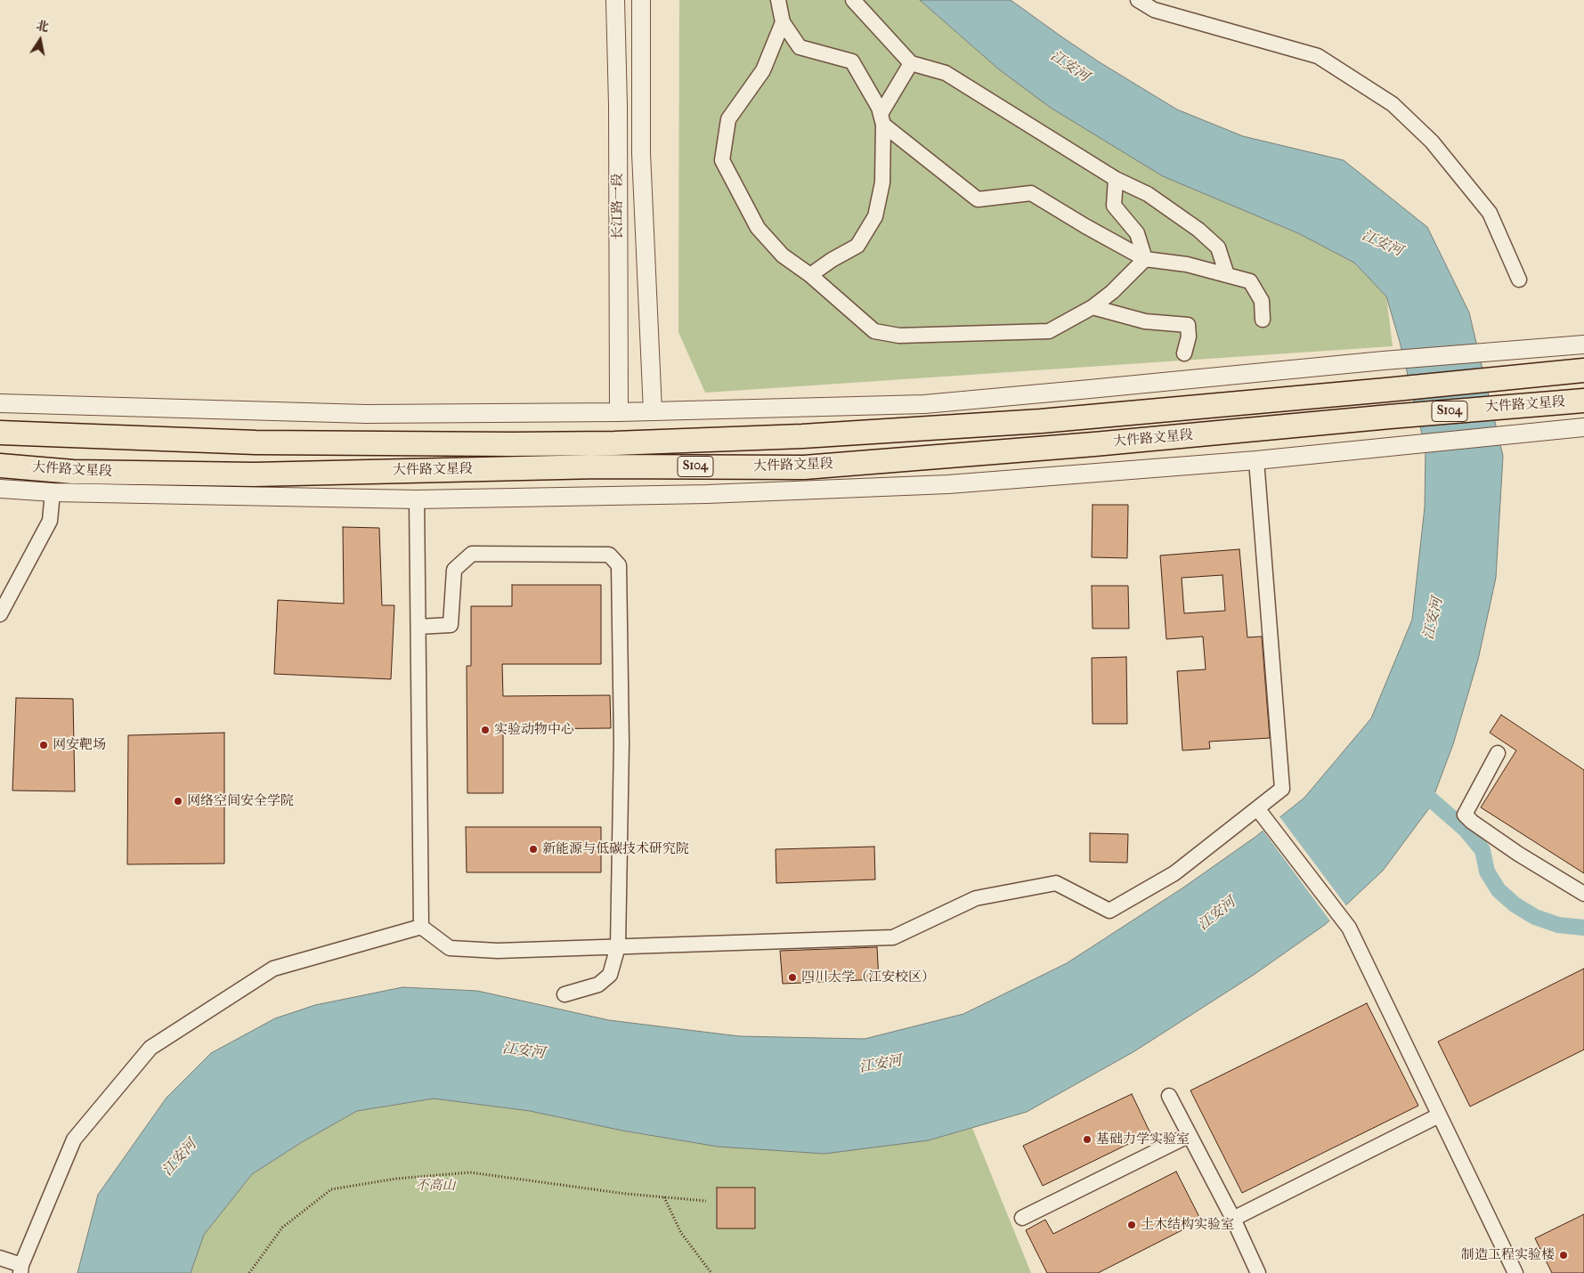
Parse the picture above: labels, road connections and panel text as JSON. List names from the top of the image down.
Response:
{
  "streets": {
    "main road": ["大件路文星段", "S104"],
    "street": ["长江路一段"]
  },
  "water": ["江安河"],
  "parks": ["不高山"],
  "places": [
    "实验动物中心",
    "网安靶场",
    "网络空间安全学院",
    "新能源与低碳技术研究院",
    "四川大学（江安校区）",
    "基础力学实验室",
    "土木结构实验室",
    "制造工程实验楼"
  ],
  "north": "top"
}
